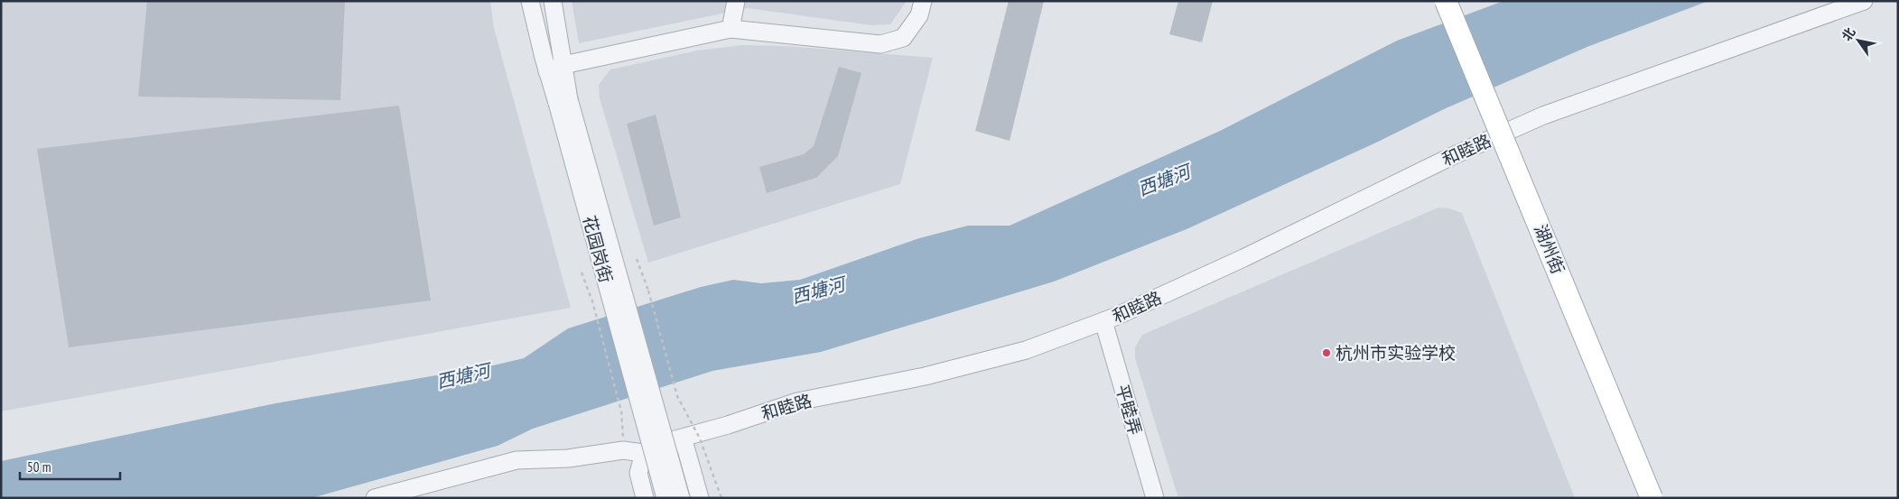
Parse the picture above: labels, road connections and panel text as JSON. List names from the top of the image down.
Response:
{
  "streets": {
    "main road": ["湖州街"],
    "street": ["和睦路", "花园岗街", "平睦弄"]
  },
  "crossings": [
    ["和睦路", "平睦弄"]
  ],
  "water": ["西塘河"],
  "places": ["杭州市实验学校"],
  "scale_bar": "50 m",
  "north": "top left"
}
